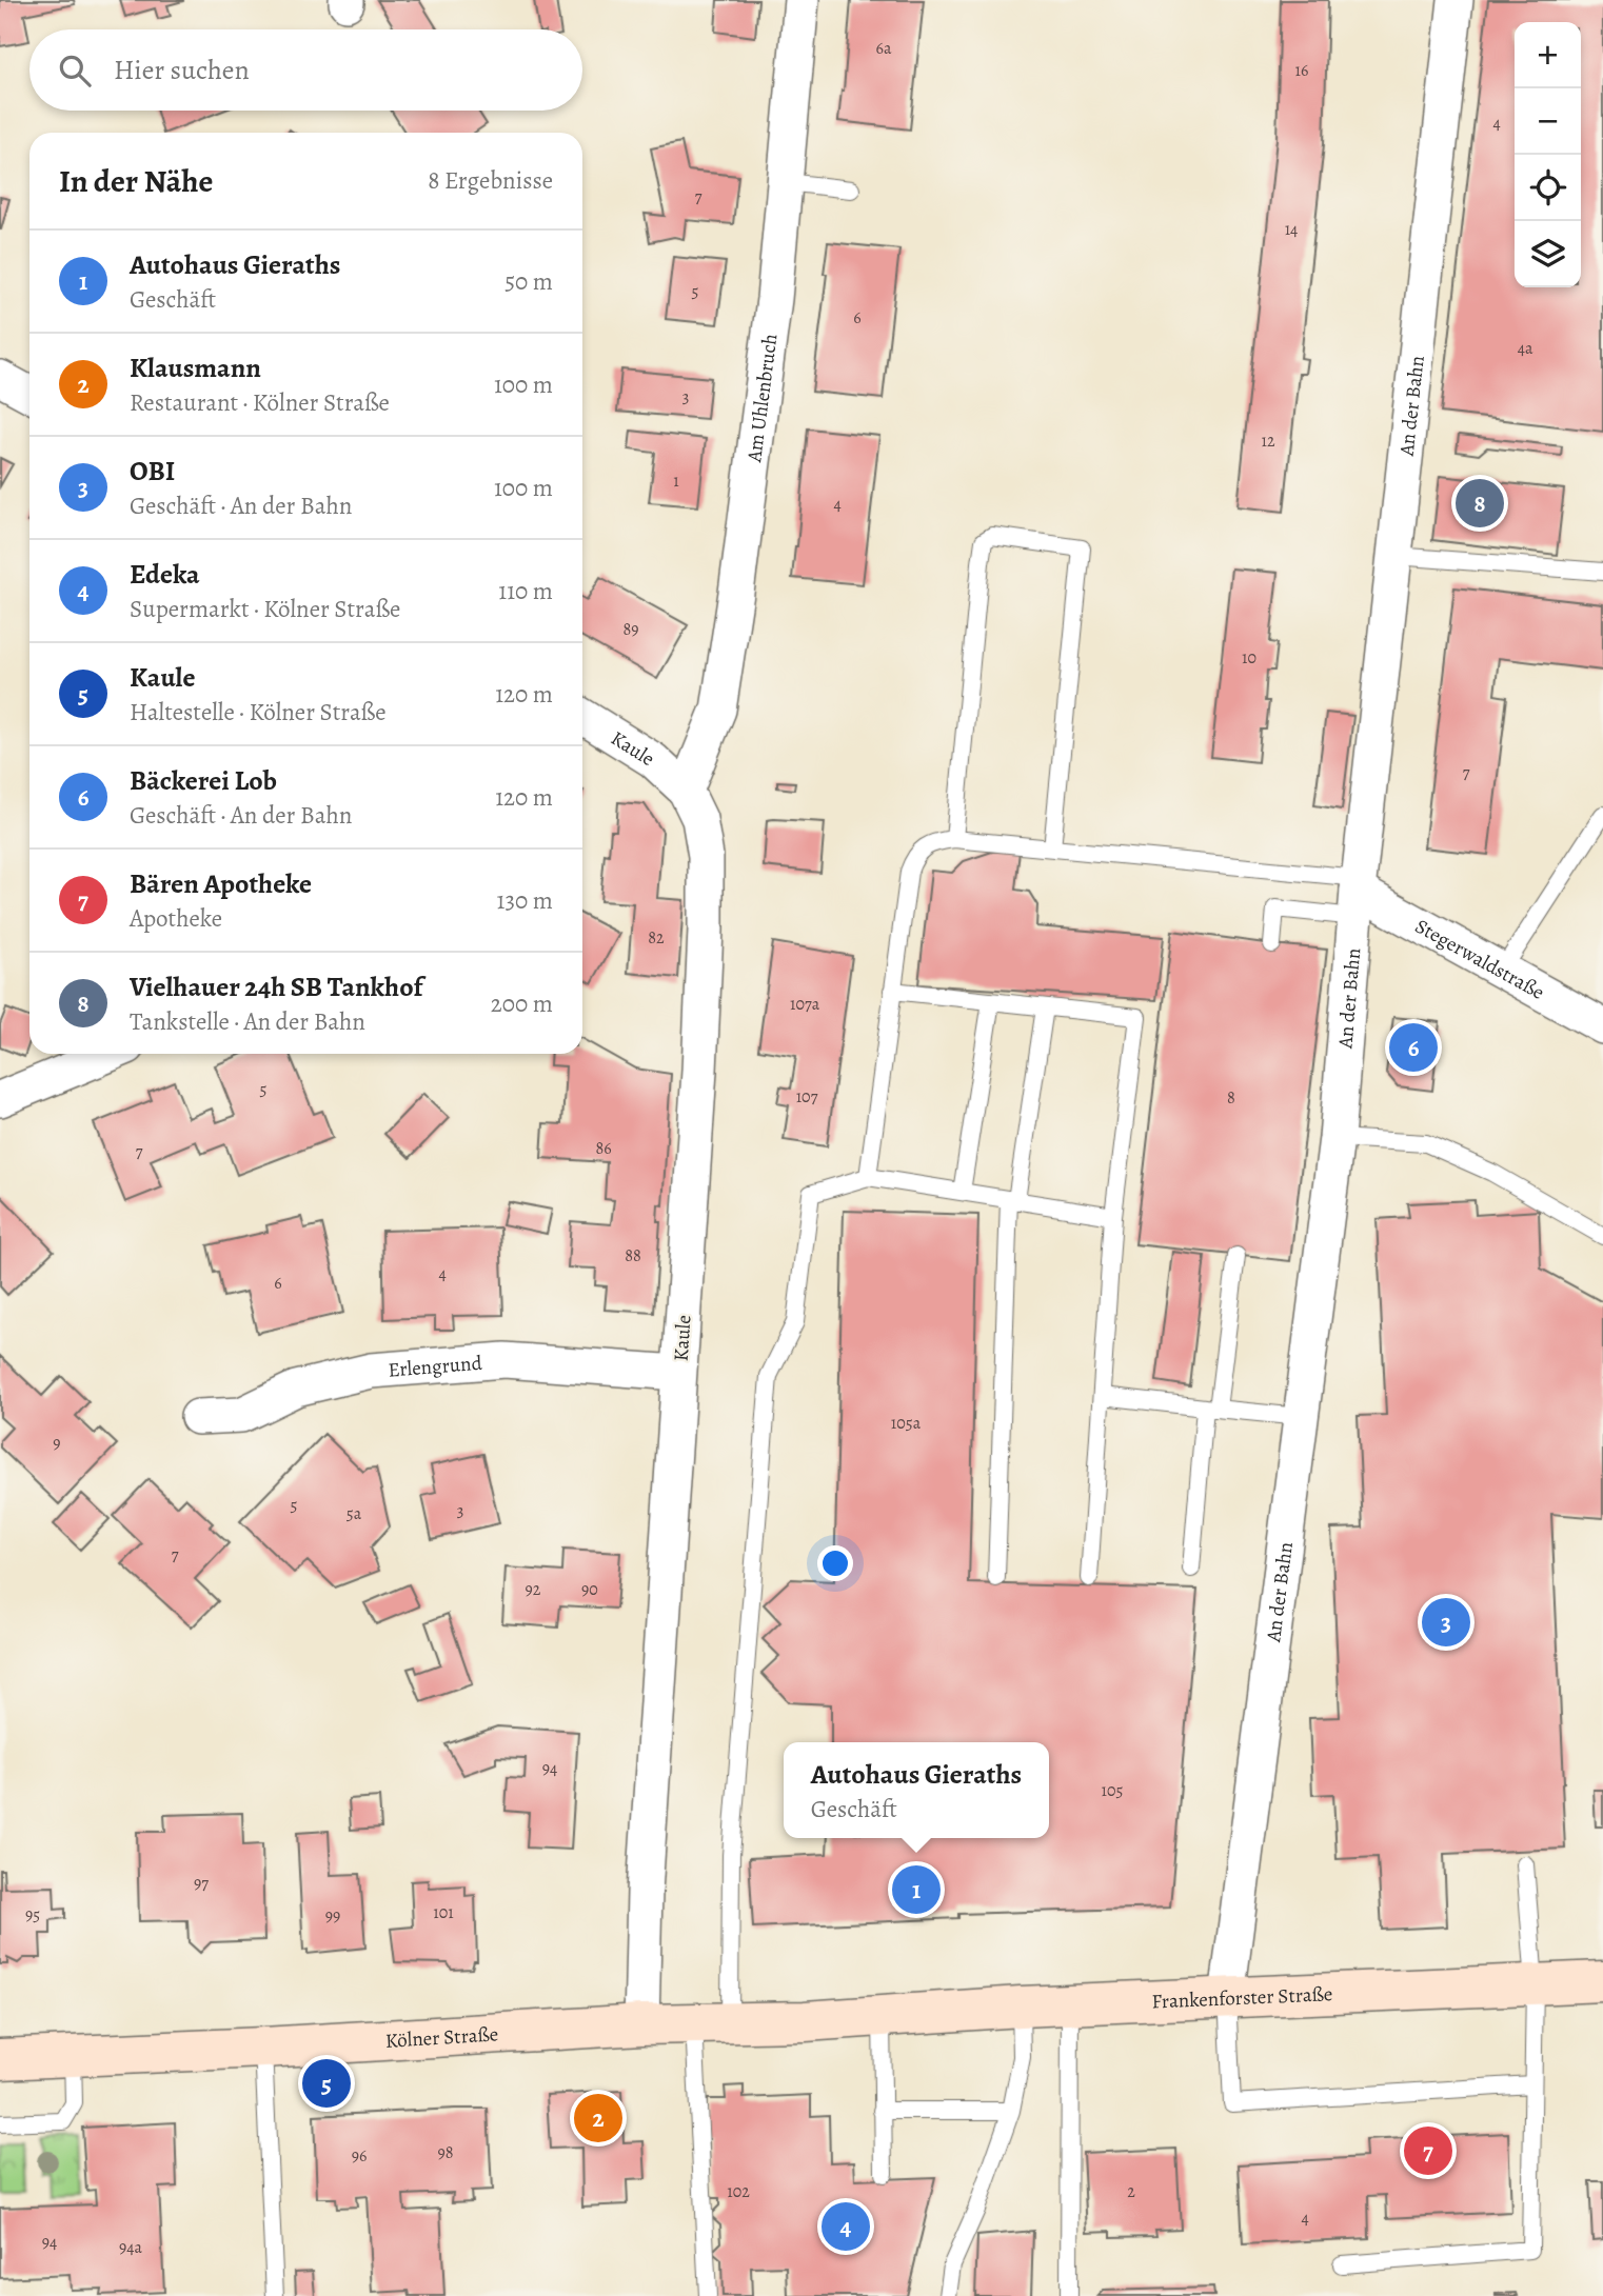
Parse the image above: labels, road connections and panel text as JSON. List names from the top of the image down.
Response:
{
  "streets": {
    "main road": ["Frankenforster Straße", "Kölner Straße"],
    "street": [
      "Am Uhlenbruch",
      "An der Bahn",
      "Kaule",
      "Stegerwaldstraße",
      "Erlengrund"
    ]
  },
  "crossings": [
    ["Am Uhlenbruch", "Kaule"],
    ["An der Bahn", "Stegerwaldstraße"],
    ["An der Bahn", "Frankenforster Straße"],
    ["Kaule", "Erlengrund"],
    ["Kaule", "Kölner Straße"],
    ["Frankenforster Straße", "Kölner Straße"]
  ],
  "house_numbers": [
    "6a",
    "16",
    "4",
    "7",
    "14",
    "5",
    "6",
    "4a",
    "3",
    "12",
    "1",
    "4",
    "89",
    "10",
    "7",
    "82",
    "107a",
    "5",
    "107",
    "8",
    "86",
    "7",
    "88",
    "4",
    "6",
    "105a",
    "9",
    "5",
    "3",
    "5a",
    "7",
    "92",
    "90",
    "94",
    "105",
    "97",
    "101",
    "95",
    "99",
    "98",
    "96",
    "102",
    "2",
    "4",
    "94",
    "94a"
  ],
  "page": {
    "map_buttons": ["+", "−"],
    "search": "Hier suchen",
    "heading": ["In der Nähe", "8 Ergebnisse"],
    "list": [
      {
        "mark": "1",
        "name": "Autohaus Gieraths",
        "note": "Geschäft",
        "value": "50 m"
      },
      {
        "mark": "2",
        "name": "Klausmann",
        "note": "Restaurant · Kölner Straße",
        "value": "100 m"
      },
      {
        "mark": "3",
        "name": "OBI",
        "note": "Geschäft · An der Bahn",
        "value": "100 m"
      },
      {
        "mark": "4",
        "name": "Edeka",
        "note": "Supermarkt · Kölner Straße",
        "value": "110 m"
      },
      {
        "mark": "5",
        "name": "Kaule",
        "note": "Haltestelle · Kölner Straße",
        "value": "120 m"
      },
      {
        "mark": "6",
        "name": "Bäckerei Lob",
        "note": "Geschäft · An der Bahn",
        "value": "120 m"
      },
      {
        "mark": "7",
        "name": "Bären Apotheke",
        "note": "Apotheke",
        "value": "130 m"
      },
      {
        "mark": "8",
        "name": "Vielhauer 24h SB Tankhof",
        "note": "Tankstelle · An der Bahn",
        "value": "200 m"
      }
    ],
    "pins": [
      "8",
      "6",
      "3",
      "1",
      "5",
      "2",
      "7",
      "4"
    ],
    "popup": ["Autohaus Gieraths", "Geschäft"]
  }
}
